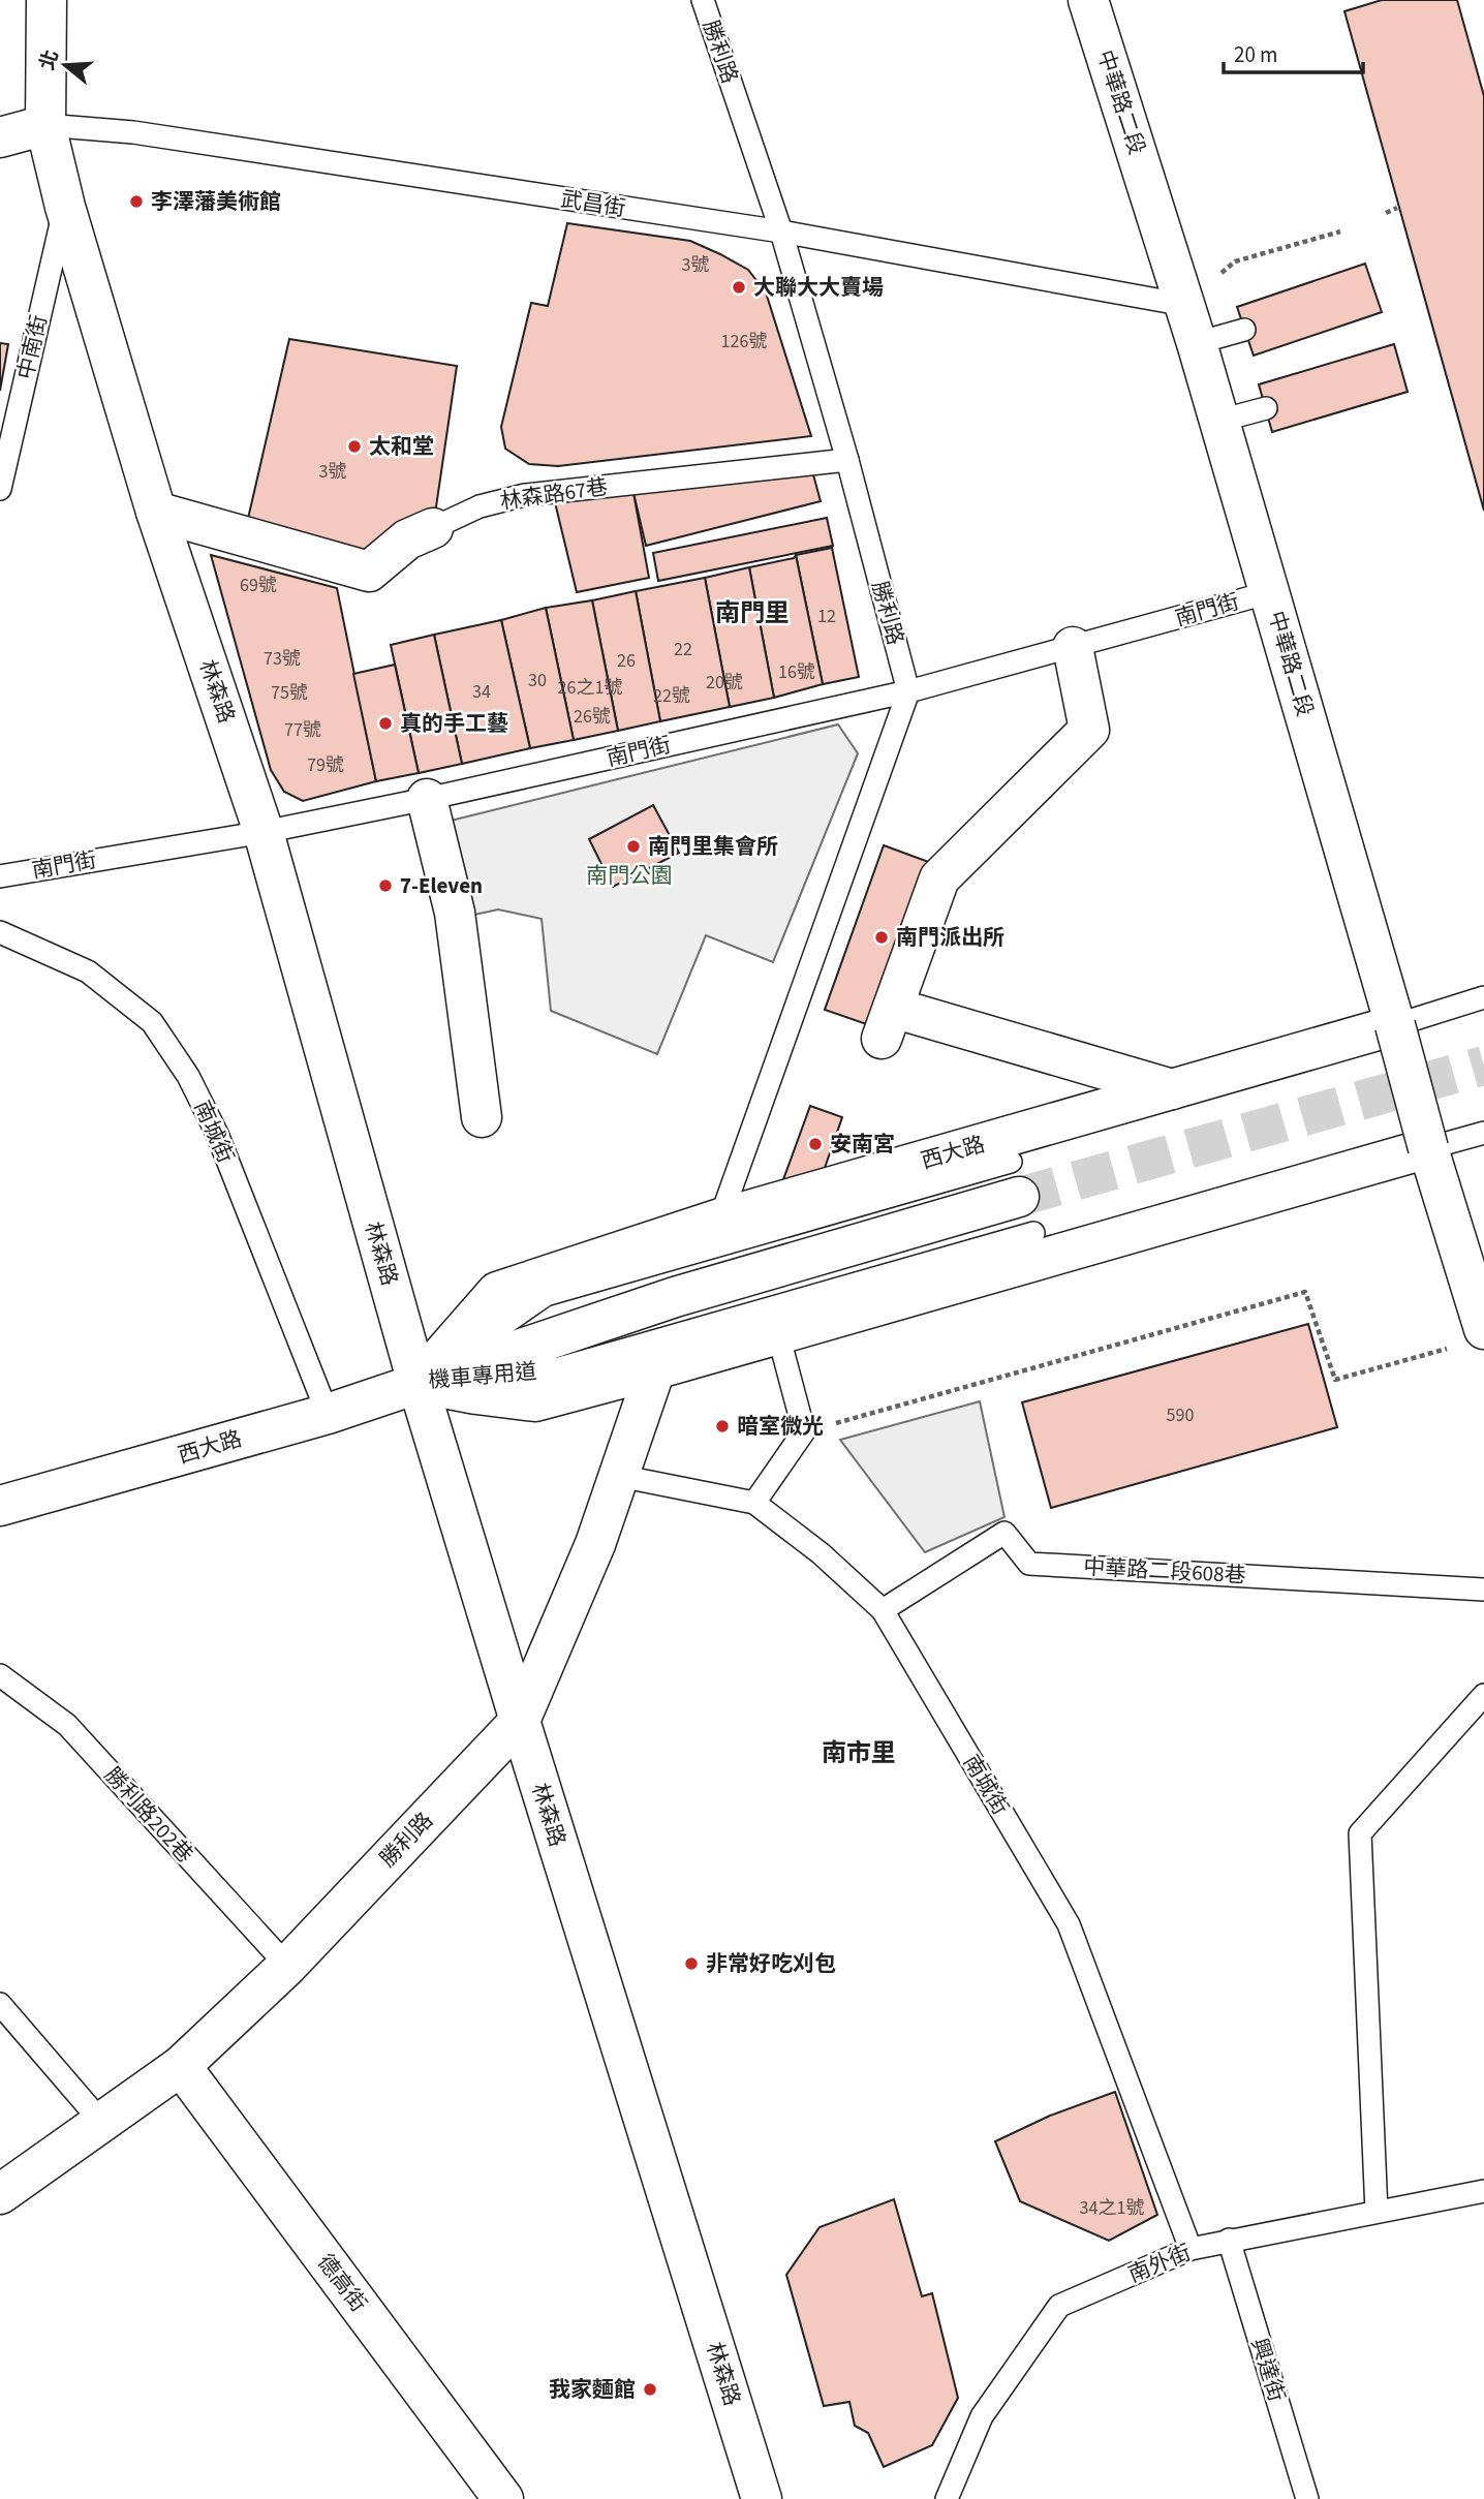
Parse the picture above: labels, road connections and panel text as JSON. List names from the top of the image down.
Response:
{
  "streets": {
    "street": [
      "勝利路",
      "中華路二段",
      "武昌街",
      "林森路67巷",
      "林森路",
      "西大路",
      "德高街"
    ],
    "lane": [
      "中南街",
      "南門街",
      "南城街",
      "機車專用道",
      "中華路二段608巷",
      "勝利路202巷",
      "南外街",
      "興達街"
    ]
  },
  "crossings": [
    ["勝利路", "武昌街"],
    ["勝利路", "林森路67巷"],
    ["勝利路", "南門街"],
    ["勝利路", "林森路"],
    ["勝利路", "南城街"],
    ["勝利路", "西大路"],
    ["勝利路", "勝利路202巷"],
    ["勝利路", "德高街"],
    ["中華路二段", "武昌街"],
    ["中華路二段", "南門街"],
    ["中華路二段", "西大路"],
    ["武昌街", "林森路"],
    ["中南街", "林森路"],
    ["林森路67巷", "林森路"],
    ["南門街", "林森路"],
    ["林森路", "西大路"],
    ["林森路", "機車專用道"],
    ["南城街", "西大路"],
    ["南城街", "中華路二段608巷"],
    ["南城街", "南外街"],
    ["西大路", "機車專用道"],
    ["南外街", "興達街"]
  ],
  "districts": ["南門里", "南市里"],
  "parks": ["南門公園"],
  "places": [
    "李澤藩美術館",
    "大聯大大賣場",
    "太和堂",
    "真的手工藝",
    "南門里集會所",
    "7-Eleven",
    "南門派出所",
    "安南宮",
    "暗室微光",
    "非常好吃刈包",
    "我家麵館"
  ],
  "house_numbers": [
    "3號",
    "126號",
    "3號",
    "69號",
    "12",
    "22",
    "73號",
    "26",
    "16號",
    "30",
    "20號",
    "26之1號",
    "34",
    "75號",
    "22號",
    "26號",
    "77號",
    "79號",
    "590",
    "34之1號"
  ],
  "scale_bar": "20 m",
  "north": "left"
}
